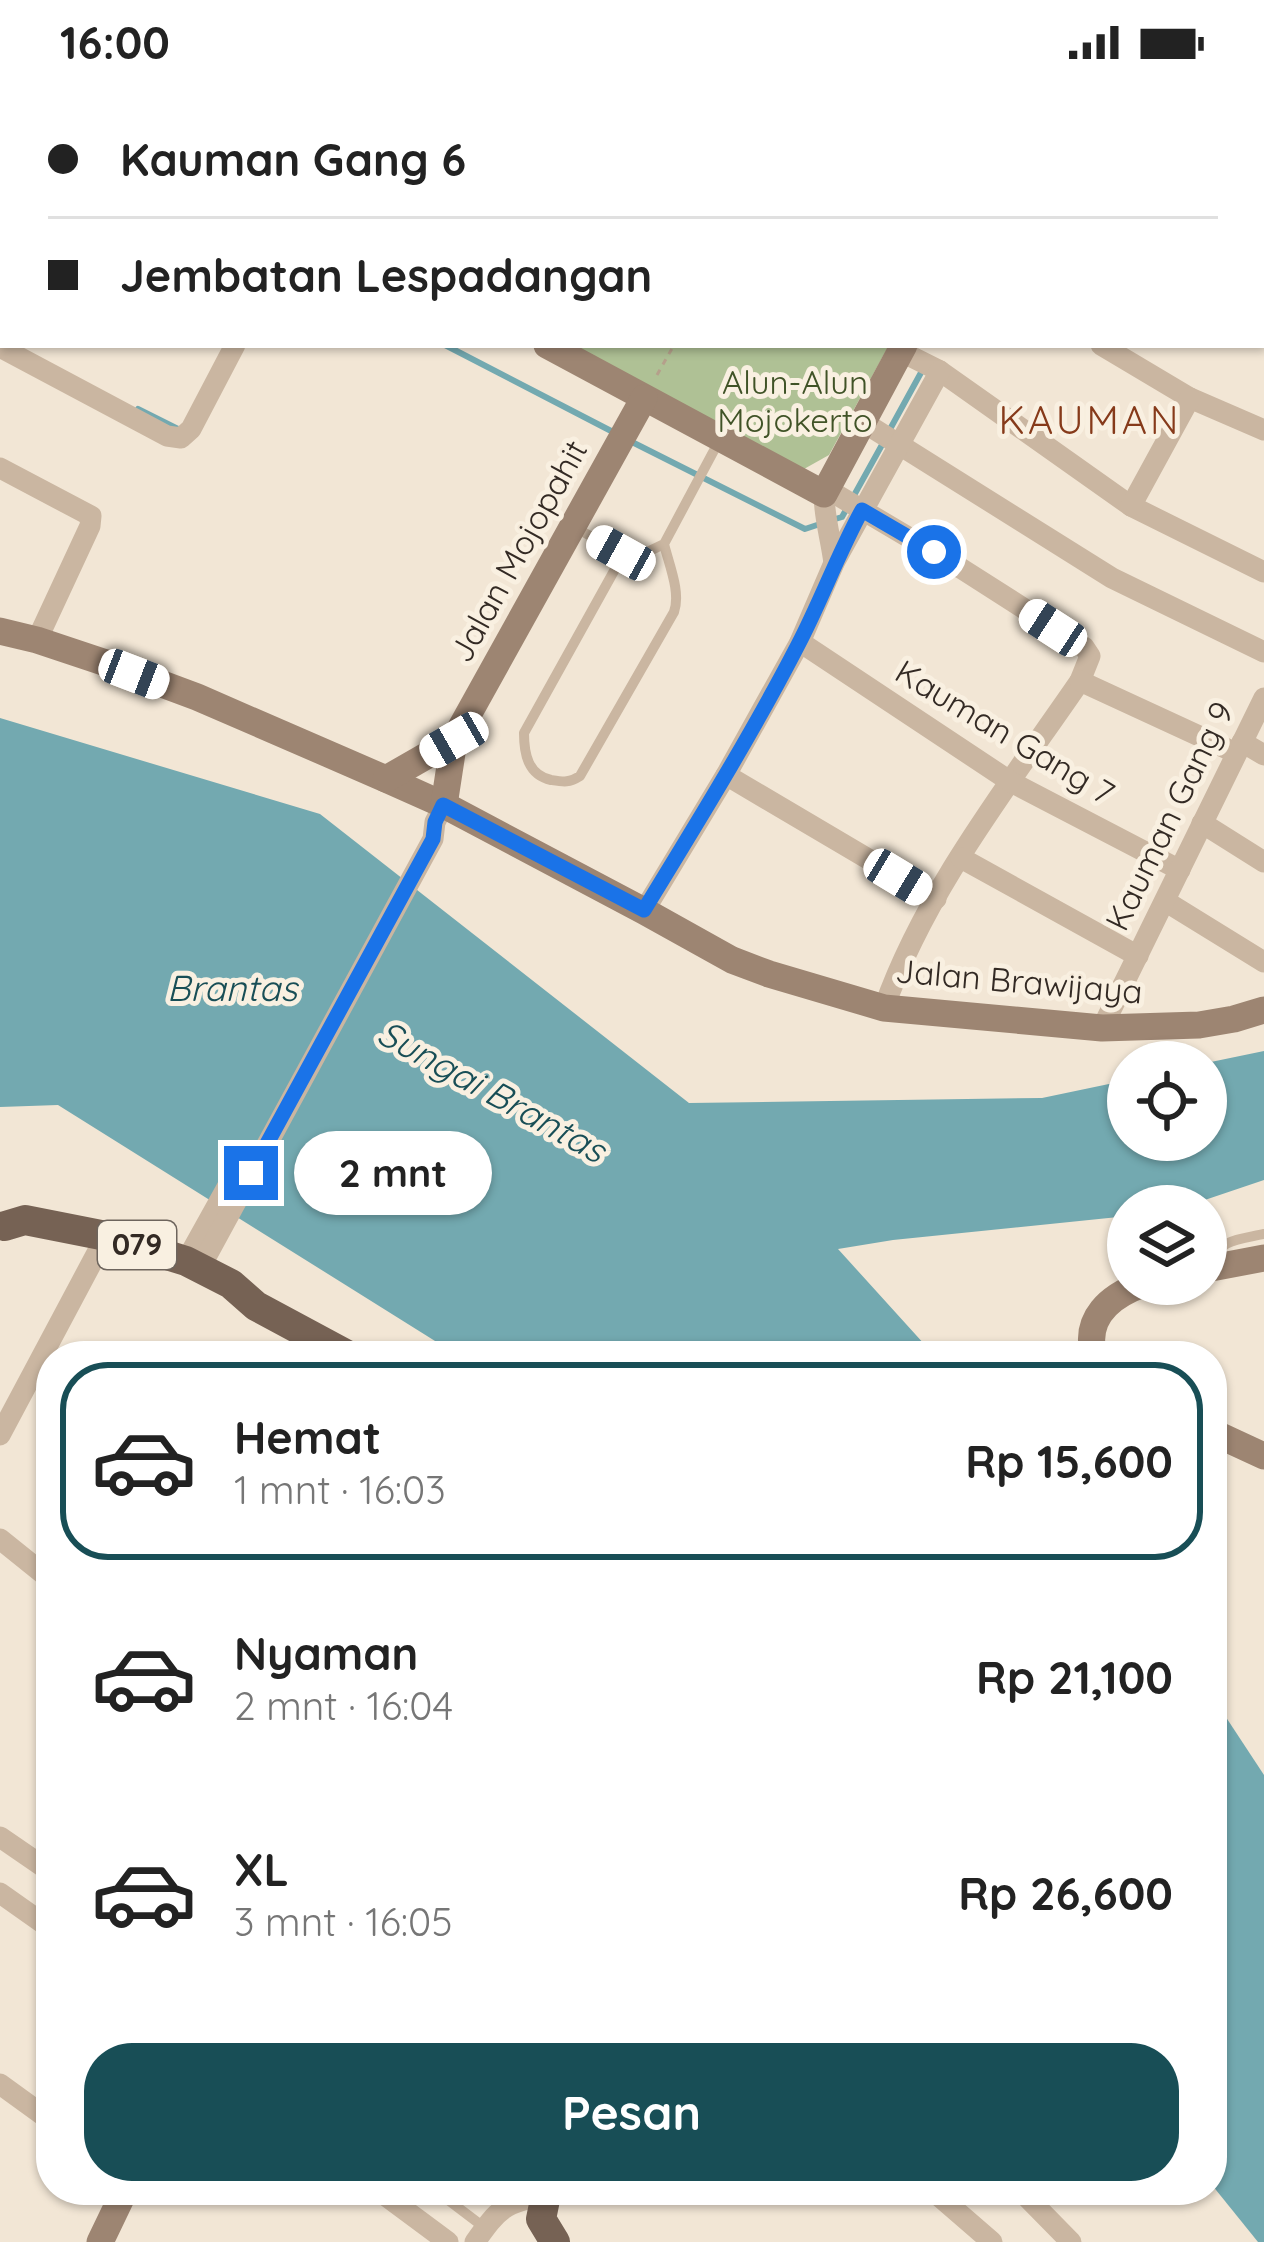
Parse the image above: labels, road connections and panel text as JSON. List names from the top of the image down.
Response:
{
  "streets": {
    "main road": ["Jalan Mojopahit", "Jalan Brawijaya", "079"],
    "street": ["Kauman Gang 7", "Kauman Gang 9"]
  },
  "crossings": [
    ["Jalan Mojopahit", "Jalan Brawijaya"],
    ["Kauman Gang 7", "Kauman Gang 9"],
    ["Kauman Gang 9", "Jalan Brawijaya"]
  ],
  "districts": ["KAUMAN"],
  "water": ["Brantas", "Sungai Brantas"],
  "parks": ["Alun-Alun Mojokerto"],
  "page": {
    "status": "16:00",
    "banner": ["Kauman Gang 6", "Jembatan Lespadangan"],
    "bubble": "2 mnt",
    "list": [
      {
        "name": "Hemat",
        "note": "1 mnt · 16:03",
        "value": "Rp 15,600"
      },
      {
        "name": "Nyaman",
        "note": "2 mnt · 16:04",
        "value": "Rp 21,100"
      },
      {
        "name": "XL",
        "note": "3 mnt · 16:05",
        "value": "Rp 26,600"
      }
    ],
    "buttons": "Pesan"
  }
}
